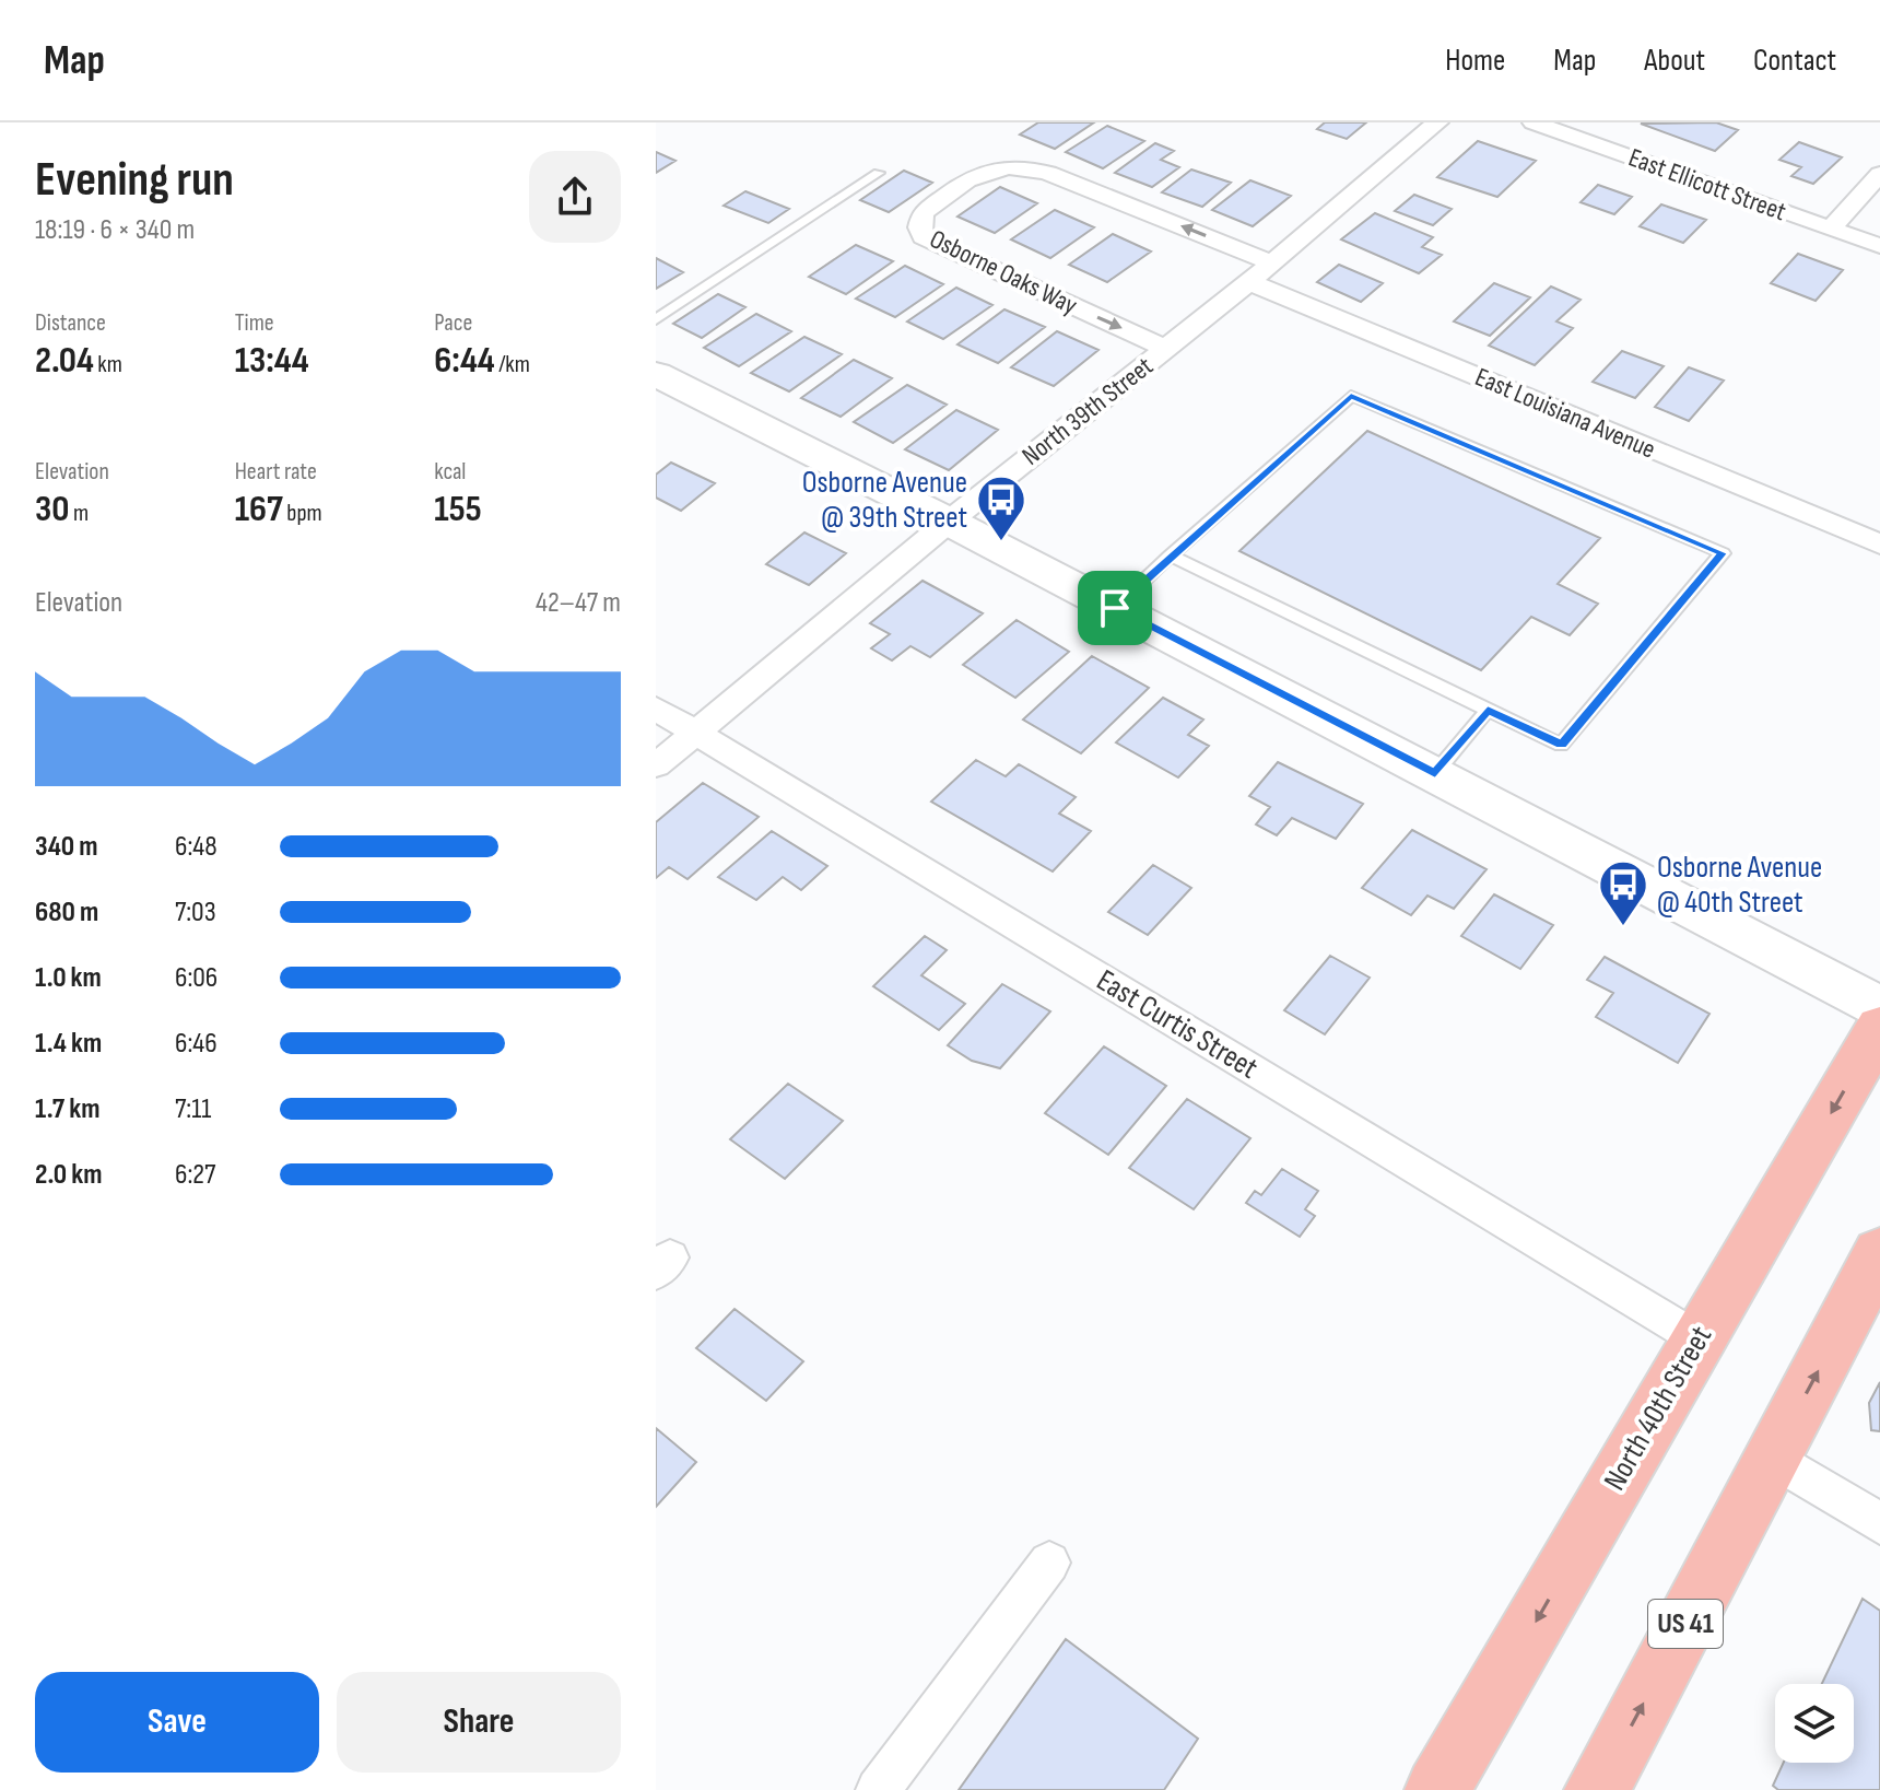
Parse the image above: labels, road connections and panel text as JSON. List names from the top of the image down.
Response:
{
  "streets": {
    "main road": ["North 40th Street", "US 41"],
    "street": [
      "East Ellicott Street",
      "Osborne Oaks Way",
      "North 39th Street",
      "East Louisiana Avenue",
      "East Curtis Street"
    ]
  },
  "crossings": [
    ["Osborne Oaks Way", "North 39th Street"],
    ["North 39th Street", "East Louisiana Avenue"],
    ["North 39th Street", "East Curtis Street"],
    ["East Curtis Street", "North 40th Street"]
  ],
  "places": {
    "bus stop": ["Osborne Avenue @ 39th Street", "Osborne Avenue @ 40th Street"]
  },
  "page": {
    "header": "Map",
    "nav": [
      "Home",
      "Map",
      "About",
      "Contact"
    ],
    "heading": ["Evening run", "18:19 · 6 × 340 m"],
    "stats": [
      ["Distance", "2.04 km"],
      ["Time", "13:44"],
      ["Pace", "6:44 /km"],
      ["Elevation", "30 m"],
      ["Heart rate", "167 bpm"],
      ["kcal", "155"]
    ],
    "chart": ["Elevation", "42–47 m"],
    "list": [
      {
        "name": "340 m",
        "note": "6:48"
      },
      {
        "name": "680 m",
        "note": "7:03"
      },
      {
        "name": "1.0 km",
        "note": "6:06"
      },
      {
        "name": "1.4 km",
        "note": "6:46"
      },
      {
        "name": "1.7 km",
        "note": "7:11"
      },
      {
        "name": "2.0 km",
        "note": "6:27"
      }
    ],
    "buttons": ["Save", "Share"]
  }
}
